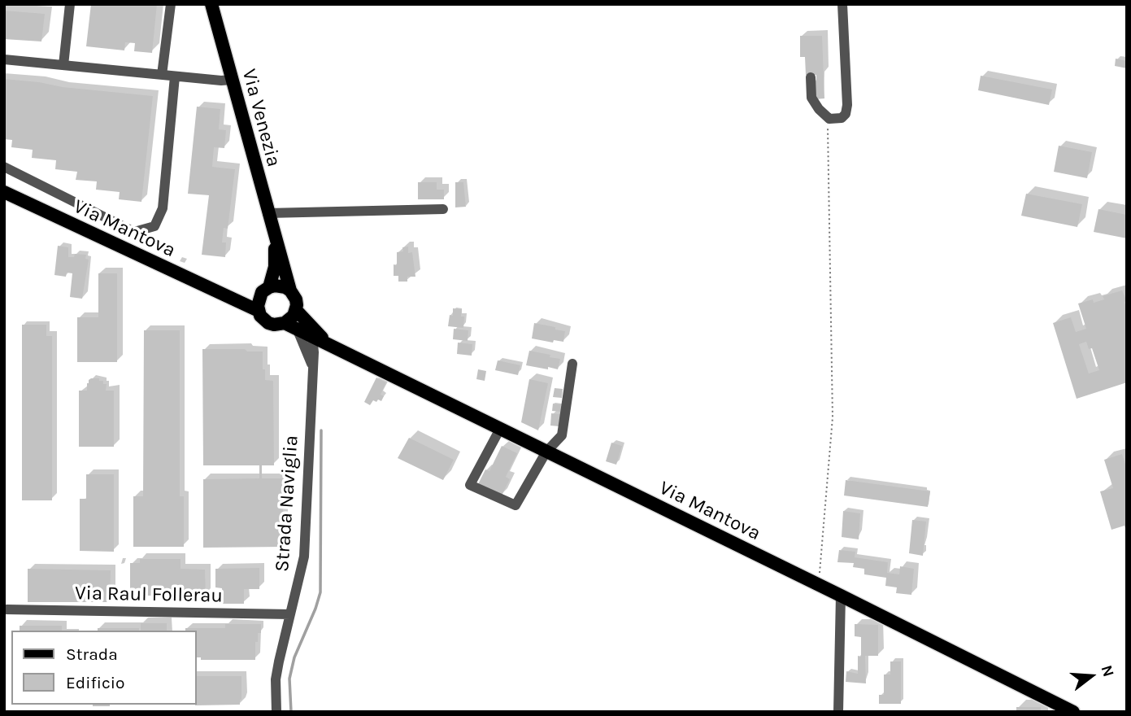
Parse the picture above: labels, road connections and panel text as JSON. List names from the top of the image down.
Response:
{
  "streets": {
    "main road": ["Via Venezia", "Via Mantova"],
    "street": ["Strada Naviglia", "Via Raul Follerau"]
  },
  "crossings": [
    ["Via Venezia", "Via Mantova"],
    ["Via Mantova", "Strada Naviglia"],
    ["Strada Naviglia", "Via Raul Follerau"]
  ],
  "legend": ["Strada", "Edificio"],
  "north": "right"
}
